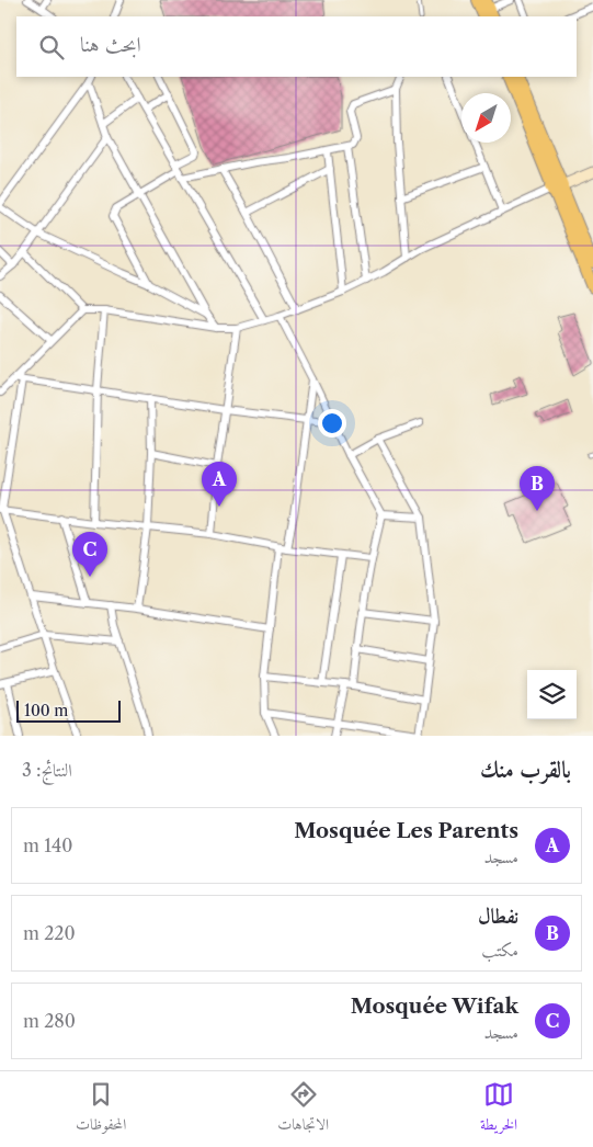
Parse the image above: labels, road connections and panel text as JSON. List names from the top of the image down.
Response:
{
  "scale_bar": "100 m",
  "north": "bottom left",
  "page": {
    "search": "ابحث هنا",
    "pins": ["A", "B", "C"],
    "scale": "100 m",
    "heading": ["بالقرب منك", "النتائج: 3"],
    "list": [
      {
        "mark": "A",
        "name": "Mosquée Les Parents",
        "note": "مسجد",
        "value": "140 m"
      },
      {
        "mark": "B",
        "name": "نفطال",
        "note": "مكتب",
        "value": "220 m"
      },
      {
        "mark": "C",
        "name": "Mosquée Wifak",
        "note": "مسجد",
        "value": "280 m"
      }
    ],
    "nav": ["الخريطة", "الاتجاهات", "المحفوظات"]
  }
}
